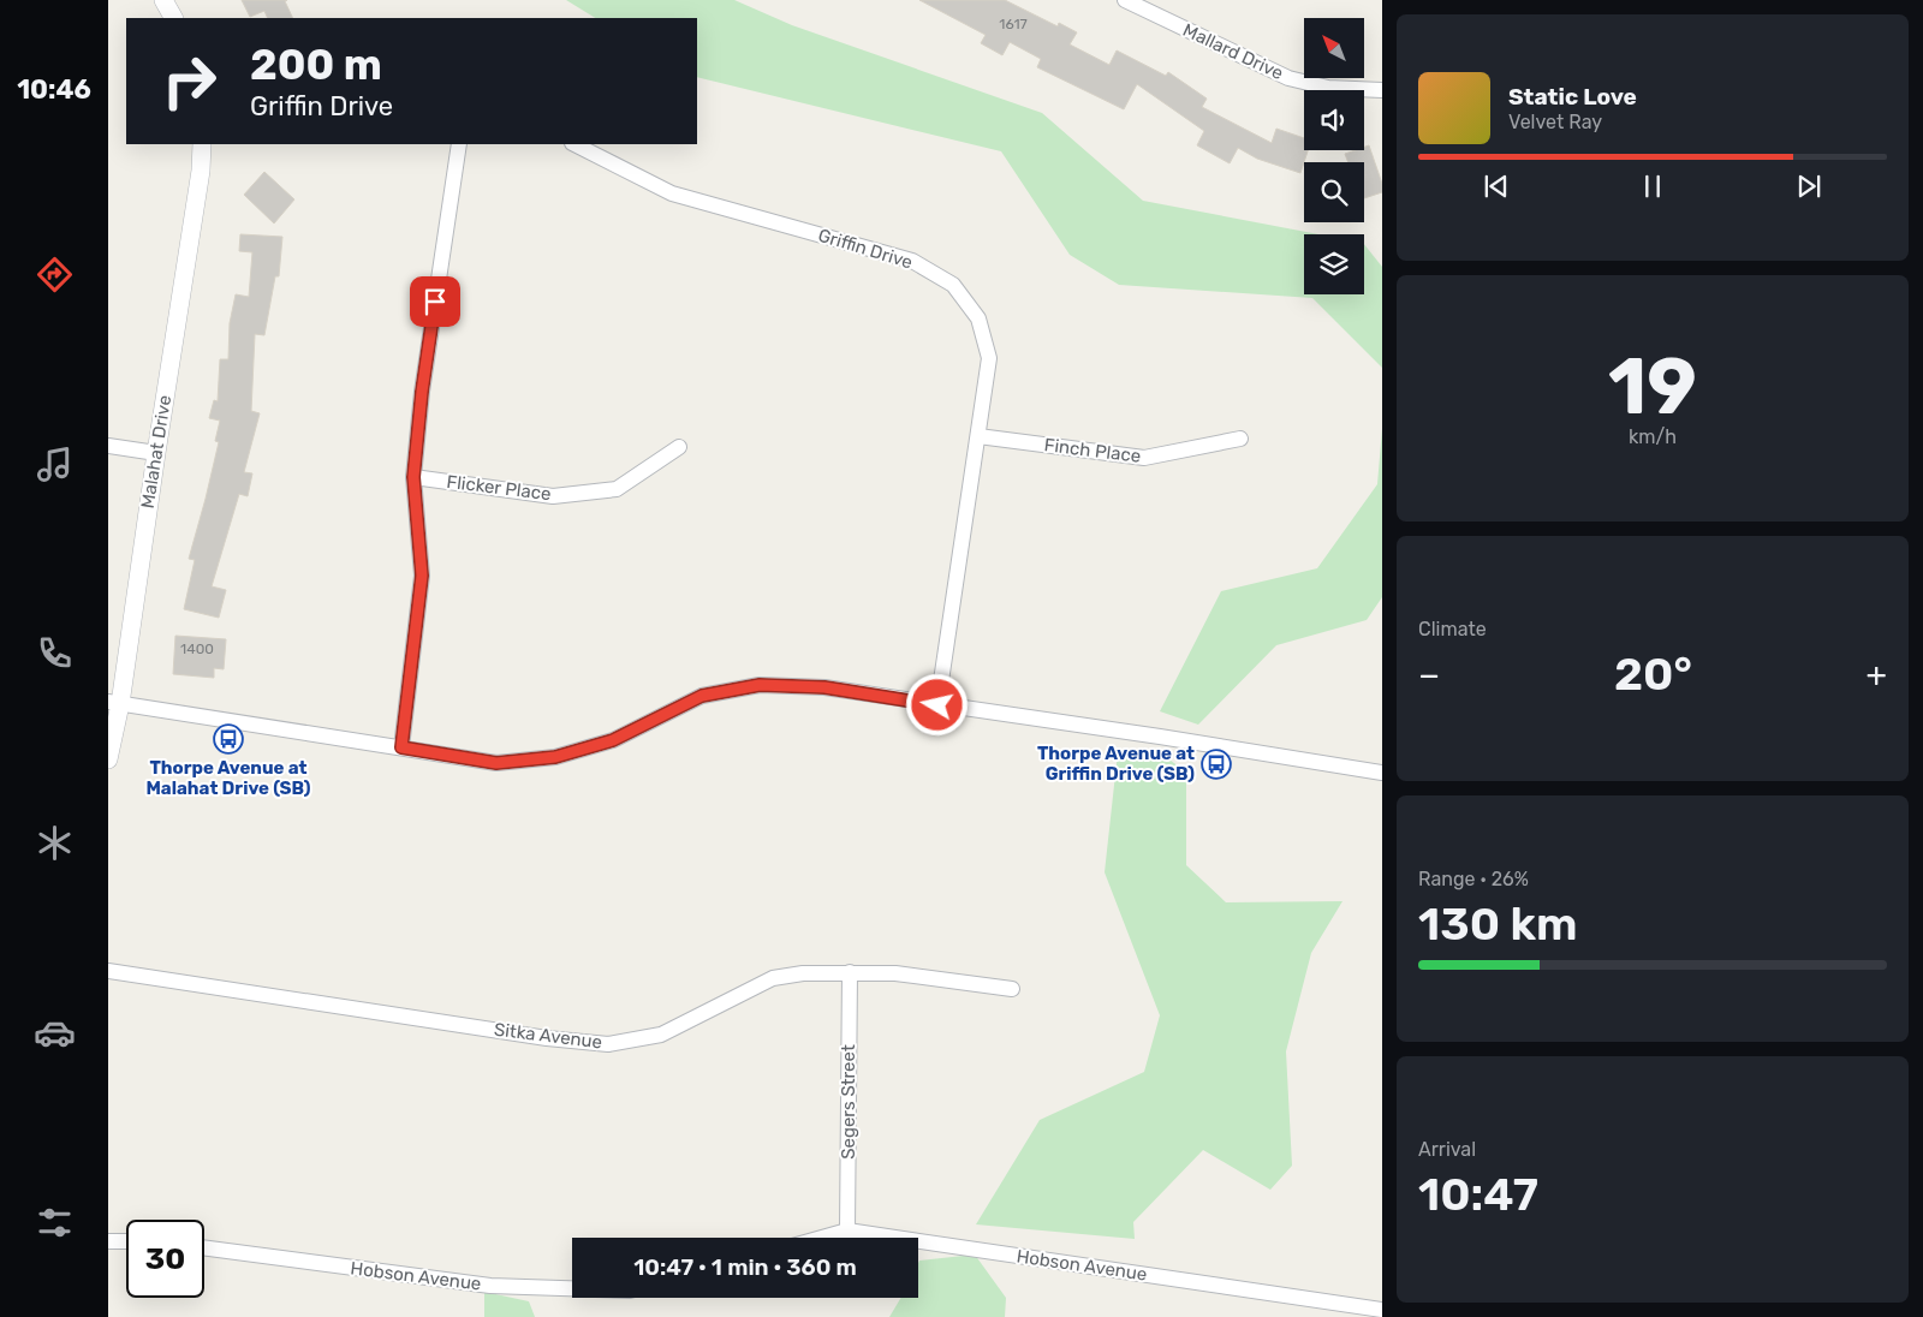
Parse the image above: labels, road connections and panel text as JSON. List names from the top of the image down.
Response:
{
  "streets": {
    "street": [
      "Mallard Drive",
      "Griffin Drive",
      "Finch Place",
      "Malahat Drive",
      "Flicker Place",
      "Sitka Avenue",
      "Segers Street",
      "Hobson Avenue"
    ]
  },
  "crossings": [
    ["Griffin Drive", "Finch Place"],
    ["Sitka Avenue", "Segers Street"],
    ["Segers Street", "Hobson Avenue"]
  ],
  "places": {
    "bus stop": ["Thorpe Avenue at Malahat Drive (SB)", "Thorpe Avenue at Griffin Drive (SB)"]
  },
  "house_numbers": ["1617", "1400"],
  "north": "top left",
  "page": {
    "tabs": "10:46",
    "turn": ["200 m", "Griffin Drive"],
    "song": ["Static Love", "Velvet Ray"],
    "tile": [
      ["19", "km/h"],
      "Climate",
      ["Range · 26%", "130 km"],
      ["Arrival", "10:47"]
    ],
    "heat": ["−", "20°", "+"],
    "limit": "30",
    "trip": "10:47 · 1 min · 360 m"
  }
}
